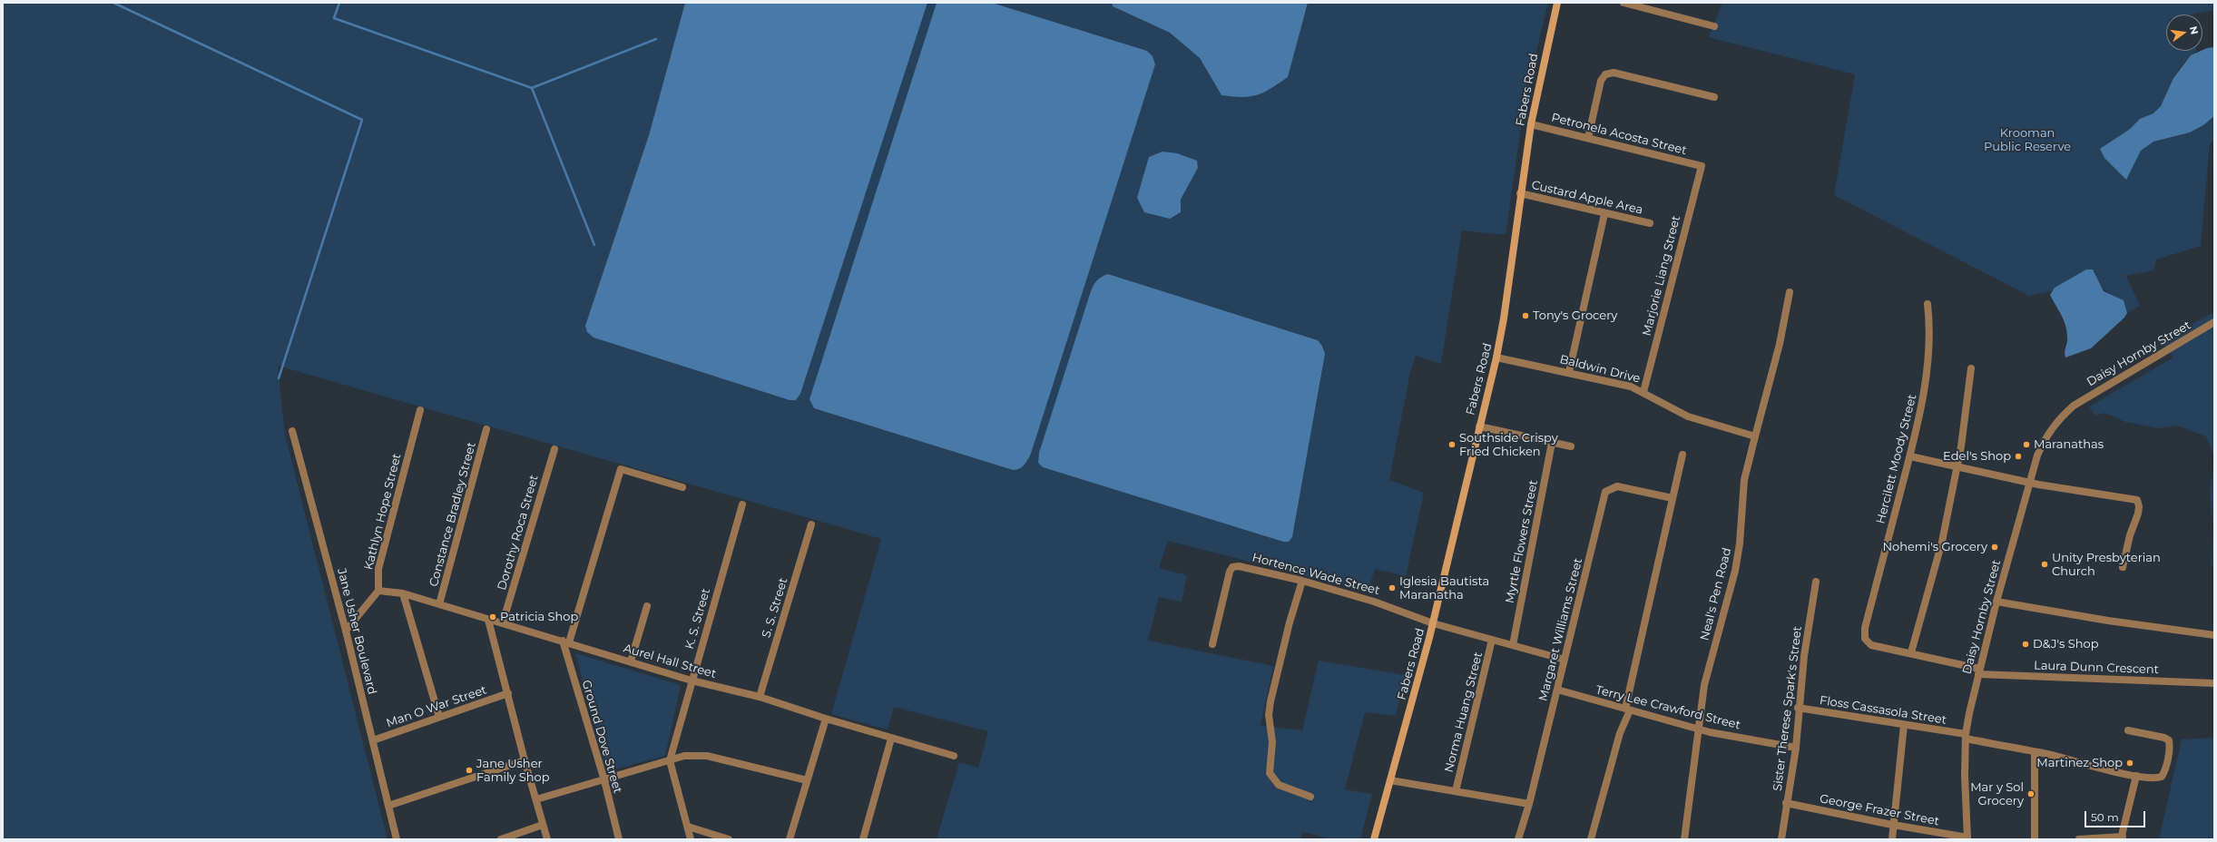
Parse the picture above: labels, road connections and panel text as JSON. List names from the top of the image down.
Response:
{
  "streets": {
    "main road": ["Fabers Road"],
    "street": [
      "Petronela Acosta Street",
      "Custard Apple Area",
      "Marjorie Liang Street",
      "Daisy Hornby Street",
      "Baldwin Drive",
      "Hercilett Moody Street",
      "Kathlyn Hope Street",
      "Constance Bradley Street",
      "Dorothy Roca Street",
      "Myrtle Flowers Street",
      "Hortence Wade Street",
      "Neal's Pen Road",
      "S. S. Street",
      "K. S. Street",
      "Margaret Williams Street",
      "Jane Usher Boulevard",
      "Aurel Hall Street",
      "Laura Dunn Crescent",
      "Man O War Street",
      "Terry Lee Crawford Street",
      "Sister Therese Spark's Street",
      "Floss Cassasola Street",
      "Norma Huang Street",
      "Ground Dove Street",
      "George Frazer Street"
    ]
  },
  "crossings": [
    ["Fabers Road", "Petronela Acosta Street"],
    ["Fabers Road", "Custard Apple Area"],
    ["Fabers Road", "Baldwin Drive"],
    ["Fabers Road", "Hortence Wade Street"],
    ["Petronela Acosta Street", "Marjorie Liang Street"],
    ["Marjorie Liang Street", "Baldwin Drive"],
    ["Daisy Hornby Street", "Laura Dunn Crescent"],
    ["Daisy Hornby Street", "Floss Cassasola Street"],
    ["Daisy Hornby Street", "George Frazer Street"],
    ["Baldwin Drive", "Neal's Pen Road"],
    ["Hercilett Moody Street", "Laura Dunn Crescent"],
    ["Kathlyn Hope Street", "Aurel Hall Street"],
    ["Constance Bradley Street", "Aurel Hall Street"],
    ["Dorothy Roca Street", "Aurel Hall Street"],
    ["Myrtle Flowers Street", "Hortence Wade Street"],
    ["Hortence Wade Street", "Margaret Williams Street"],
    ["Hortence Wade Street", "Norma Huang Street"],
    ["Neal's Pen Road", "Terry Lee Crawford Street"],
    ["S. S. Street", "Aurel Hall Street"],
    ["K. S. Street", "Aurel Hall Street"],
    ["Margaret Williams Street", "Terry Lee Crawford Street"],
    ["Jane Usher Boulevard", "Man O War Street"],
    ["Aurel Hall Street", "Ground Dove Street"],
    ["Terry Lee Crawford Street", "Sister Therese Spark's Street"],
    ["Sister Therese Spark's Street", "Floss Cassasola Street"],
    ["Sister Therese Spark's Street", "George Frazer Street"]
  ],
  "parks": ["Krooman Public Reserve"],
  "places": [
    "Tony's Grocery",
    "Southside Crispy Fried Chicken",
    "Maranathas",
    "Edel's Shop",
    "Nohemi's Grocery",
    "Unity Presbyterian Church",
    "Iglesia Bautista Maranatha",
    "Patricia Shop",
    "D&J's Shop",
    "Martinez Shop",
    "Jane Usher Family Shop",
    "Mar y Sol Grocery"
  ],
  "scale_bar": "50 m",
  "north": "right"
}
